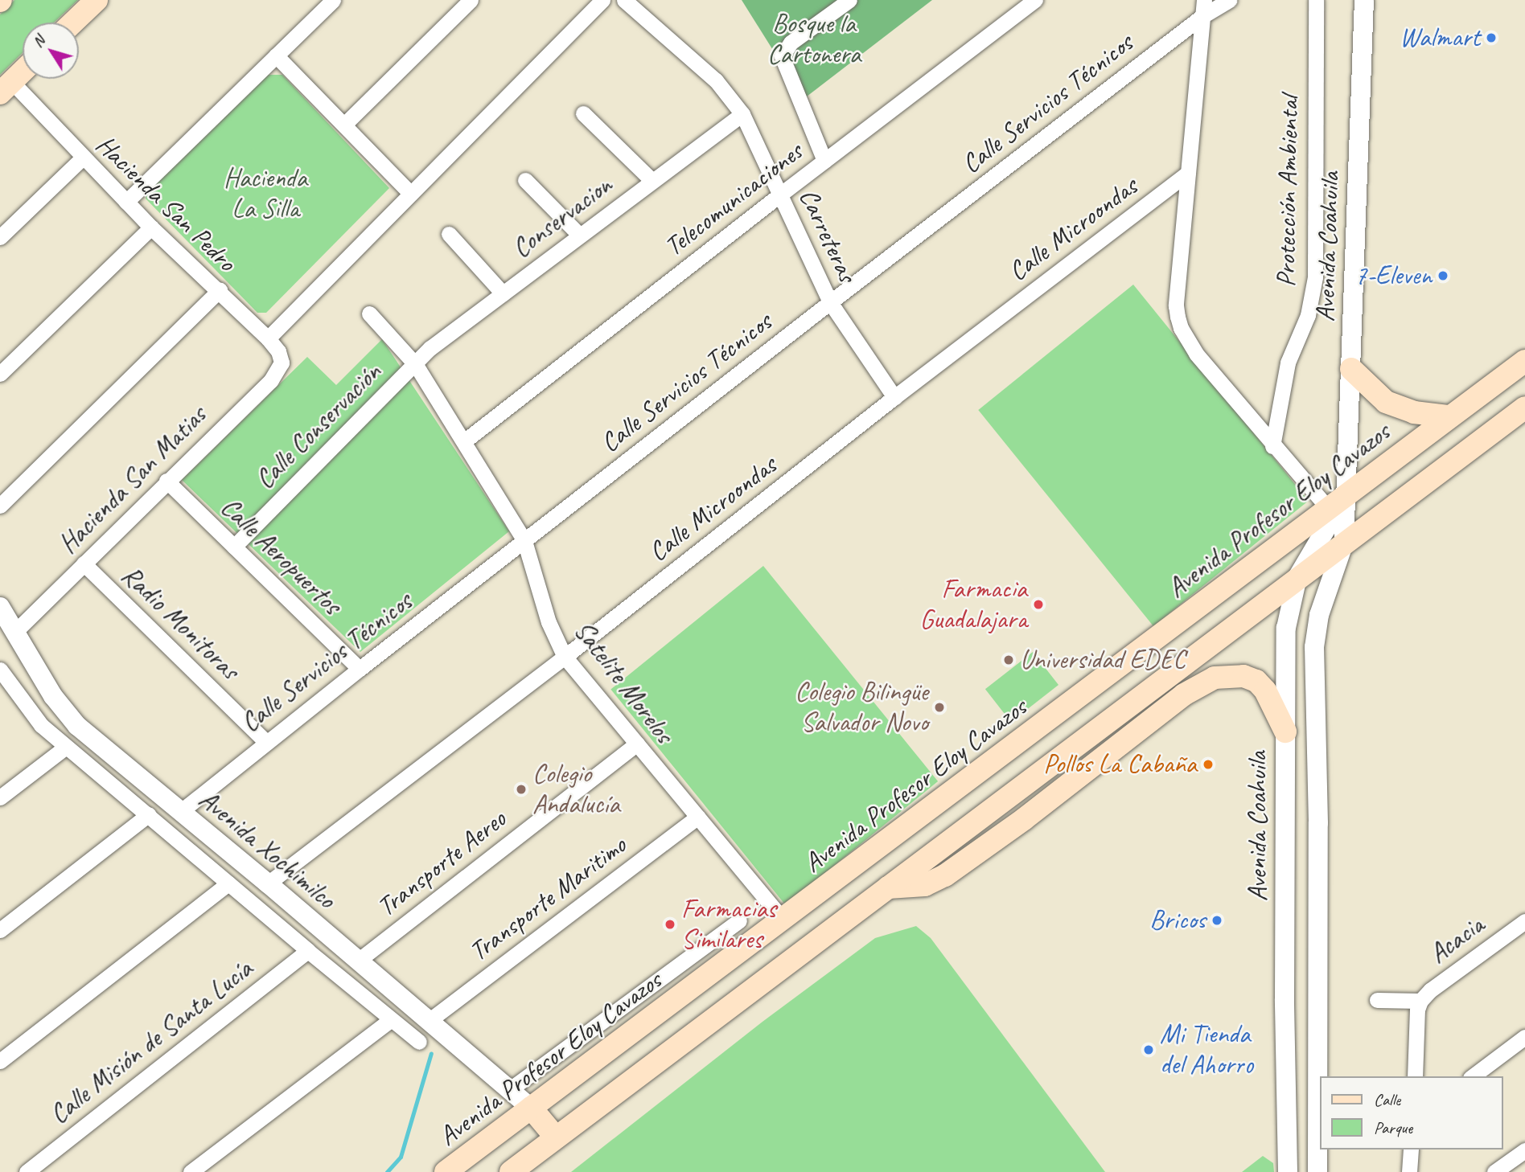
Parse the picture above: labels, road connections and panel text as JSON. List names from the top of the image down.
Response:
{
  "streets": {
    "main road": ["Avenida Profesor Eloy Cavazos"],
    "street": [
      "Calle Servicios Técnicos",
      "Protección Ambiental",
      "Telecomunicaciones",
      "Hacienda San Pedro",
      "Conservacion",
      "Calle Microondas",
      "Carreteras",
      "Avenida Coahuila",
      "Calle Conservación",
      "Hacienda San Matias",
      "Calle Aeropuertos",
      "Radio Monitoras",
      "Satelite Morelos",
      "Avenida Xochimilco",
      "Transporte Aereo",
      "Transporte Maritimo",
      "Acacia",
      "Calle Misión de Santa Lucía"
    ]
  },
  "crossings": [
    ["Calle Servicios Técnicos", "Carreteras"],
    ["Calle Servicios Técnicos", "Calle Aeropuertos"],
    ["Calle Servicios Técnicos", "Radio Monitoras"],
    ["Calle Servicios Técnicos", "Satelite Morelos"],
    ["Calle Servicios Técnicos", "Avenida Xochimilco"],
    ["Telecomunicaciones", "Carreteras"],
    ["Telecomunicaciones", "Satelite Morelos"],
    ["Hacienda San Pedro", "Hacienda San Matias"],
    ["Conservacion", "Carreteras"],
    ["Conservacion", "Calle Conservación"],
    ["Conservacion", "Satelite Morelos"],
    ["Calle Microondas", "Carreteras"],
    ["Calle Microondas", "Satelite Morelos"],
    ["Calle Microondas", "Avenida Xochimilco"],
    ["Avenida Coahuila", "Avenida Profesor Eloy Cavazos"],
    ["Calle Conservación", "Calle Aeropuertos"],
    ["Calle Conservación", "Satelite Morelos"],
    ["Hacienda San Matias", "Calle Aeropuertos"],
    ["Hacienda San Matias", "Radio Monitoras"],
    ["Hacienda San Matias", "Avenida Xochimilco"],
    ["Avenida Profesor Eloy Cavazos", "Satelite Morelos"],
    ["Avenida Profesor Eloy Cavazos", "Avenida Xochimilco"],
    ["Satelite Morelos", "Transporte Aereo"],
    ["Satelite Morelos", "Transporte Maritimo"],
    ["Avenida Xochimilco", "Transporte Aereo"],
    ["Avenida Xochimilco", "Transporte Maritimo"]
  ],
  "parks": ["Bosque la Cartonera", "Hacienda La Silla"],
  "places": [
    "Walmart",
    "7-Eleven",
    "Farmacia Guadalajara",
    "Universidad EDEC",
    "Colegio Bilingüe Salvador Novo",
    "Pollos La Cabaña",
    "Colegio Andalucía",
    "Bricos",
    "Farmacias Similares",
    "Mi Tienda del Ahorro"
  ],
  "legend": ["Calle", "Parque"],
  "north": "top left"
}
